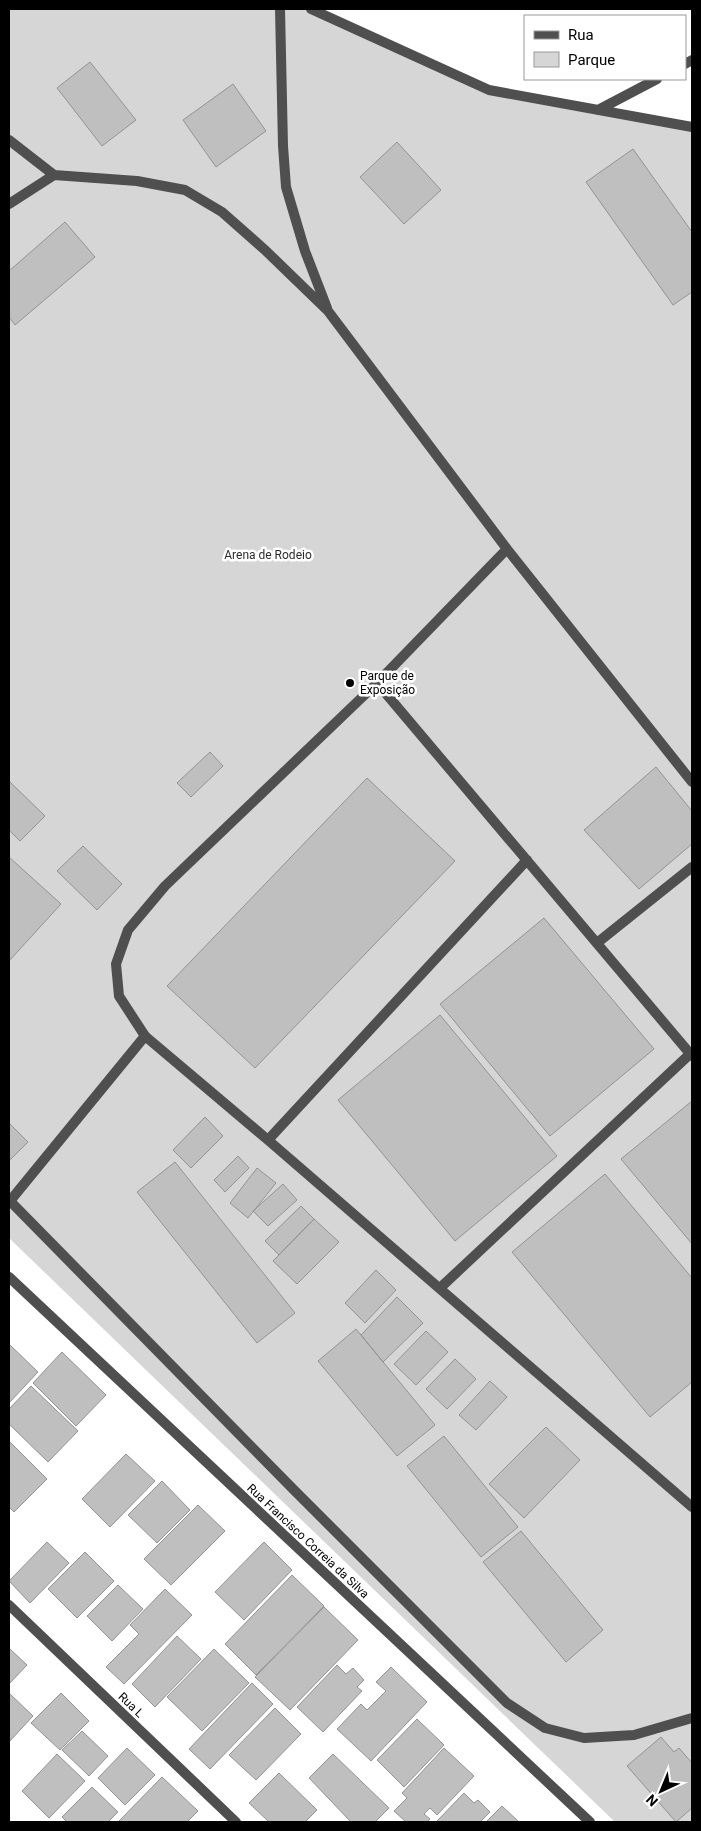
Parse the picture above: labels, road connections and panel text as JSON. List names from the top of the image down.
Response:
{
  "streets": {
    "street": ["Rua Francisco Correia da Silva", "Rua L"]
  },
  "parks": ["Arena de Rodeio"],
  "places": ["Parque de Exposição"],
  "legend": ["Rua", "Parque"],
  "north": "bottom left"
}
